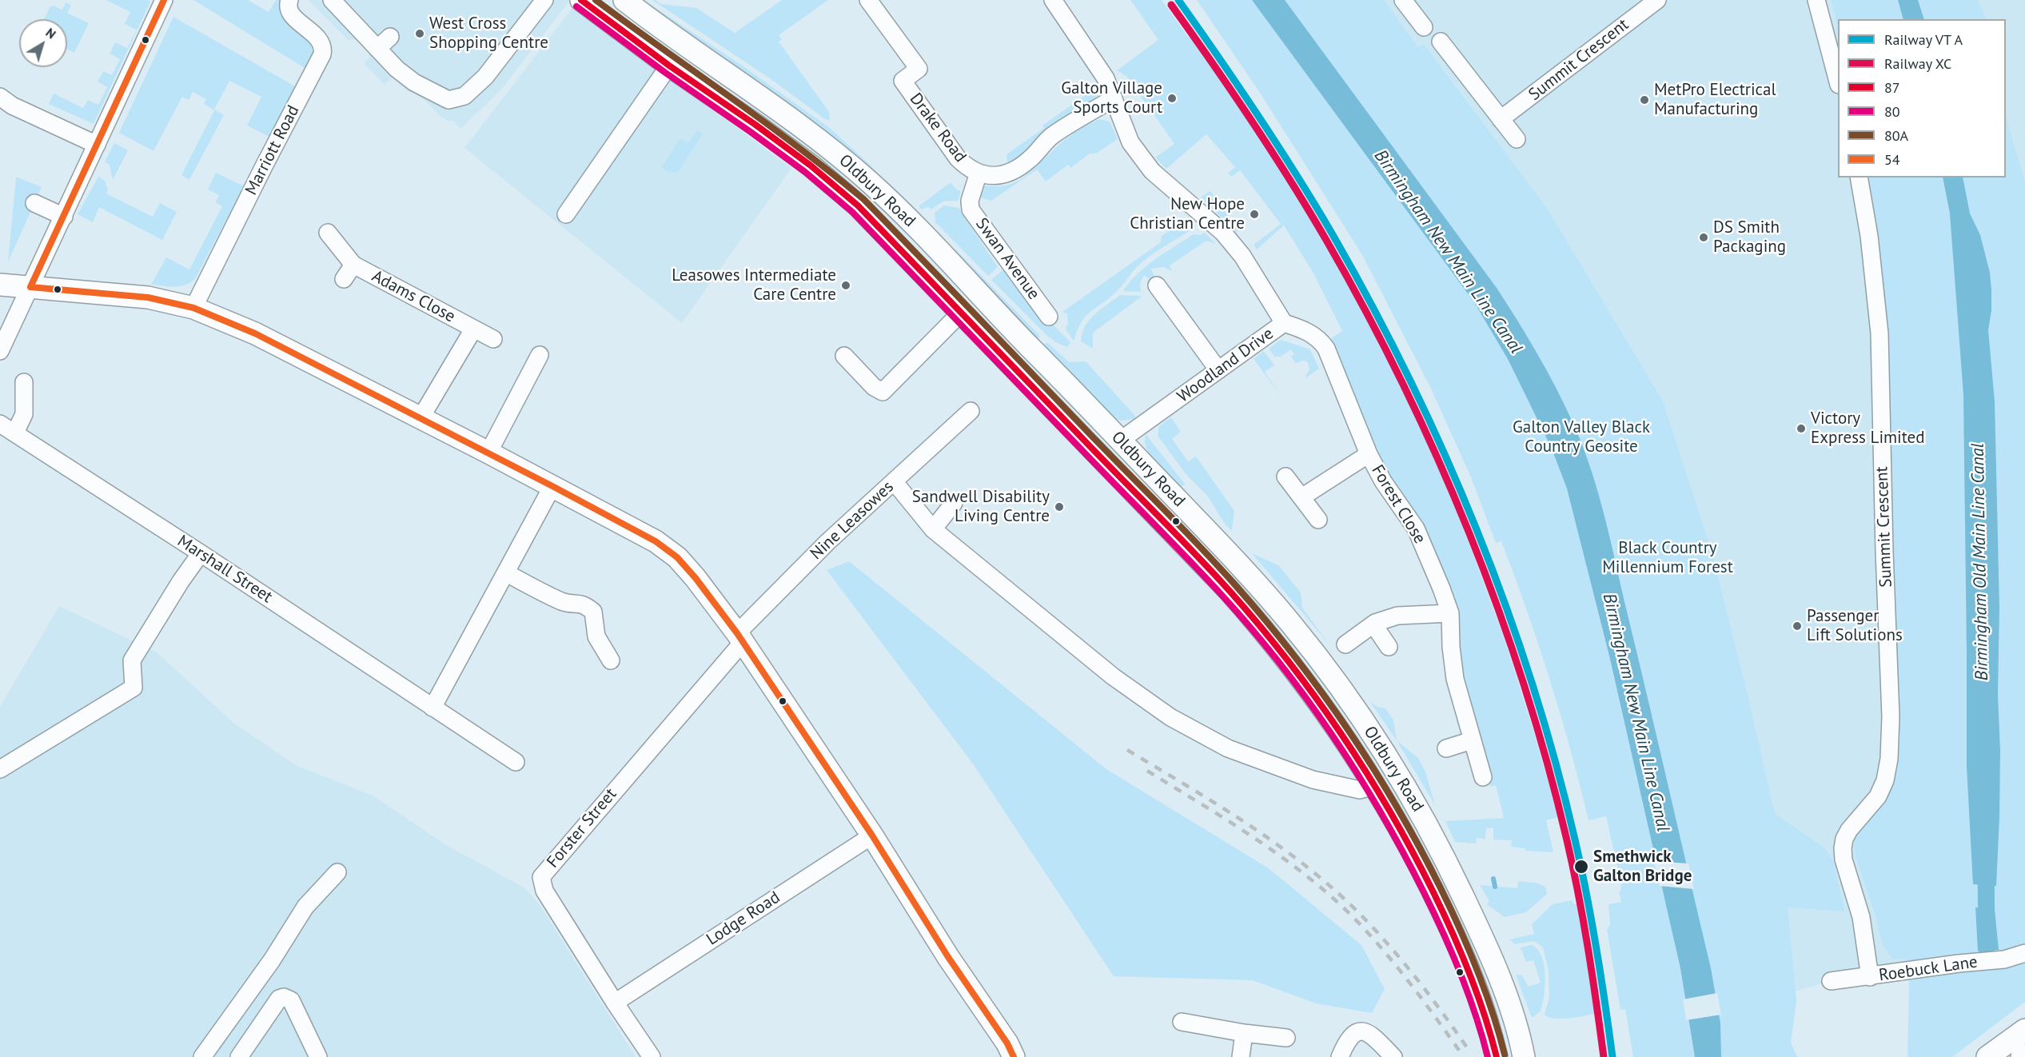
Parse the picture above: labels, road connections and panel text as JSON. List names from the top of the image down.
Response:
{
  "streets": {
    "main road": ["Oldbury Road"],
    "street": [
      "Summit Crescent",
      "Drake Road",
      "Marriott Road",
      "Swan Avenue",
      "Adams Close",
      "Woodland Drive",
      "Forest Close",
      "Nine Leasowes",
      "Marshall Street",
      "Forster Street",
      "Lodge Road",
      "Roebuck Lane"
    ]
  },
  "crossings": [
    ["Summit Crescent", "Roebuck Lane"],
    ["Drake Road", "Swan Avenue"],
    ["Drake Road", "Woodland Drive"],
    ["Oldbury Road", "Woodland Drive"],
    ["Woodland Drive", "Forest Close"],
    ["Nine Leasowes", "Forster Street"],
    ["Forster Street", "Lodge Road"]
  ],
  "water": ["Birmingham New Main Line Canal", "Birmingham Old Main Line Canal"],
  "parks": ["Galton Valley Black Country Geosite", "Black Country Millennium Forest"],
  "places": [
    "West Cross Shopping Centre",
    "Galton Village Sports Court",
    "MetPro Electrical Manufacturing",
    "New Hope Christian Centre",
    "DS Smith Packaging",
    "Leasowes Intermediate Care Centre",
    "Victory Express Limited",
    "Sandwell Disability Living Centre",
    "Passenger Lift Solutions",
    "Smethwick Galton Bridge"
  ],
  "lines": [
    "transit line 87",
    "transit line 80A",
    "transit line 54",
    "rail line XC",
    "transit line 80"
  ],
  "legend": [
    "Railway VT A",
    "Railway XC",
    "87",
    "80",
    "80A",
    "54"
  ],
  "north": "top right"
}
